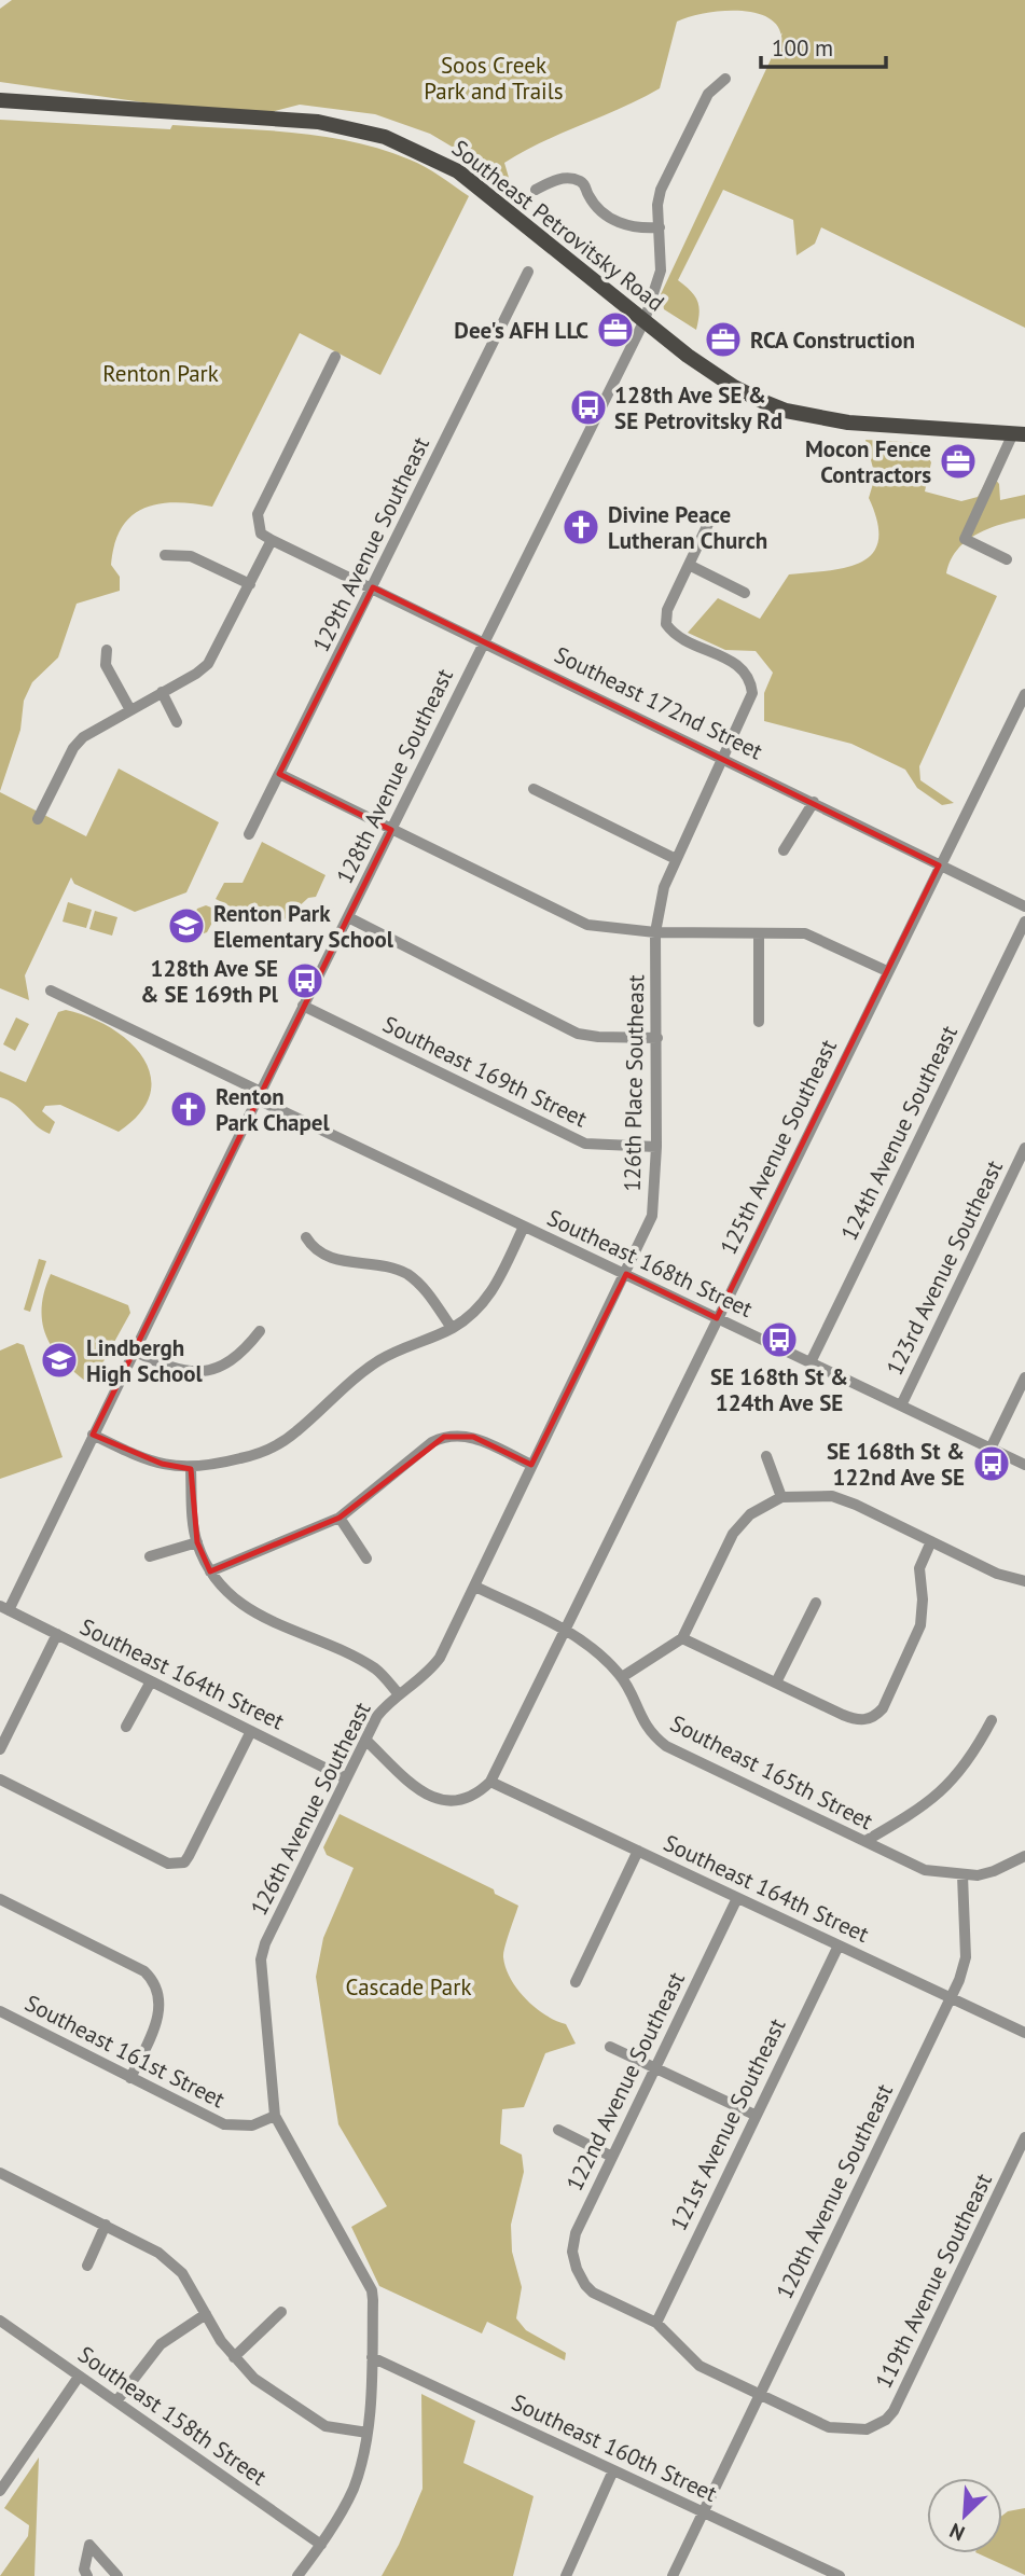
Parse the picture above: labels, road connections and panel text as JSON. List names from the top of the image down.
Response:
{
  "streets": {
    "main road": ["Southeast Petrovitsky Road"],
    "street": [
      "129th Avenue Southeast",
      "Southeast 172nd Street",
      "128th Avenue Southeast",
      "Southeast 169th Street",
      "126th Place Southeast",
      "124th Avenue Southeast",
      "125th Avenue Southeast",
      "Southeast 168th Street",
      "123rd Avenue Southeast",
      "Southeast 164th Street",
      "Southeast 165th Street",
      "126th Avenue Southeast",
      "Southeast 161st Street",
      "122nd Avenue Southeast",
      "121st Avenue Southeast",
      "120th Avenue Southeast",
      "119th Avenue Southeast",
      "Southeast 158th Street",
      "Southeast 160th Street"
    ]
  },
  "crossings": [
    ["Southeast Petrovitsky Road", "128th Avenue Southeast"],
    ["129th Avenue Southeast", "Southeast 172nd Street"],
    ["Southeast 172nd Street", "128th Avenue Southeast"],
    ["Southeast 172nd Street", "126th Place Southeast"],
    ["Southeast 172nd Street", "125th Avenue Southeast"],
    ["128th Avenue Southeast", "Southeast 169th Street"],
    ["128th Avenue Southeast", "Southeast 168th Street"],
    ["128th Avenue Southeast", "Southeast 164th Street"],
    ["Southeast 169th Street", "126th Place Southeast"],
    ["126th Place Southeast", "Southeast 168th Street"],
    ["126th Place Southeast", "126th Avenue Southeast"],
    ["124th Avenue Southeast", "Southeast 168th Street"],
    ["125th Avenue Southeast", "Southeast 168th Street"],
    ["125th Avenue Southeast", "Southeast 164th Street"],
    ["125th Avenue Southeast", "Southeast 165th Street"],
    ["Southeast 168th Street", "123rd Avenue Southeast"],
    ["Southeast 168th Street", "126th Avenue Southeast"],
    ["Southeast 164th Street", "126th Avenue Southeast"],
    ["Southeast 164th Street", "122nd Avenue Southeast"],
    ["Southeast 164th Street", "121st Avenue Southeast"],
    ["Southeast 164th Street", "120th Avenue Southeast"],
    ["Southeast 165th Street", "126th Avenue Southeast"],
    ["Southeast 165th Street", "120th Avenue Southeast"],
    ["126th Avenue Southeast", "Southeast 161st Street"],
    ["126th Avenue Southeast", "Southeast 160th Street"],
    ["122nd Avenue Southeast", "121st Avenue Southeast"],
    ["120th Avenue Southeast", "119th Avenue Southeast"],
    ["120th Avenue Southeast", "Southeast 160th Street"]
  ],
  "parks": ["Soos Creek Park and Trails", "Renton Park", "Cascade Park"],
  "places": {
    "office": ["Dee's AFH LLC", "RCA Construction", "Mocon Fence Contractors"],
    "bus stop": [
      "128th Ave SE & SE Petrovitsky Rd",
      "128th Ave SE & SE 169th Pl",
      "SE 168th St & 124th Ave SE",
      "SE 168th St & 122nd Ave SE"
    ],
    "church": ["Divine Peace Lutheran Church", "Renton Park Chapel"],
    "school or university": ["Renton Park Elementary School", "Lindbergh High School"]
  },
  "scale_bar": "100 m",
  "north": "bottom left"
}
